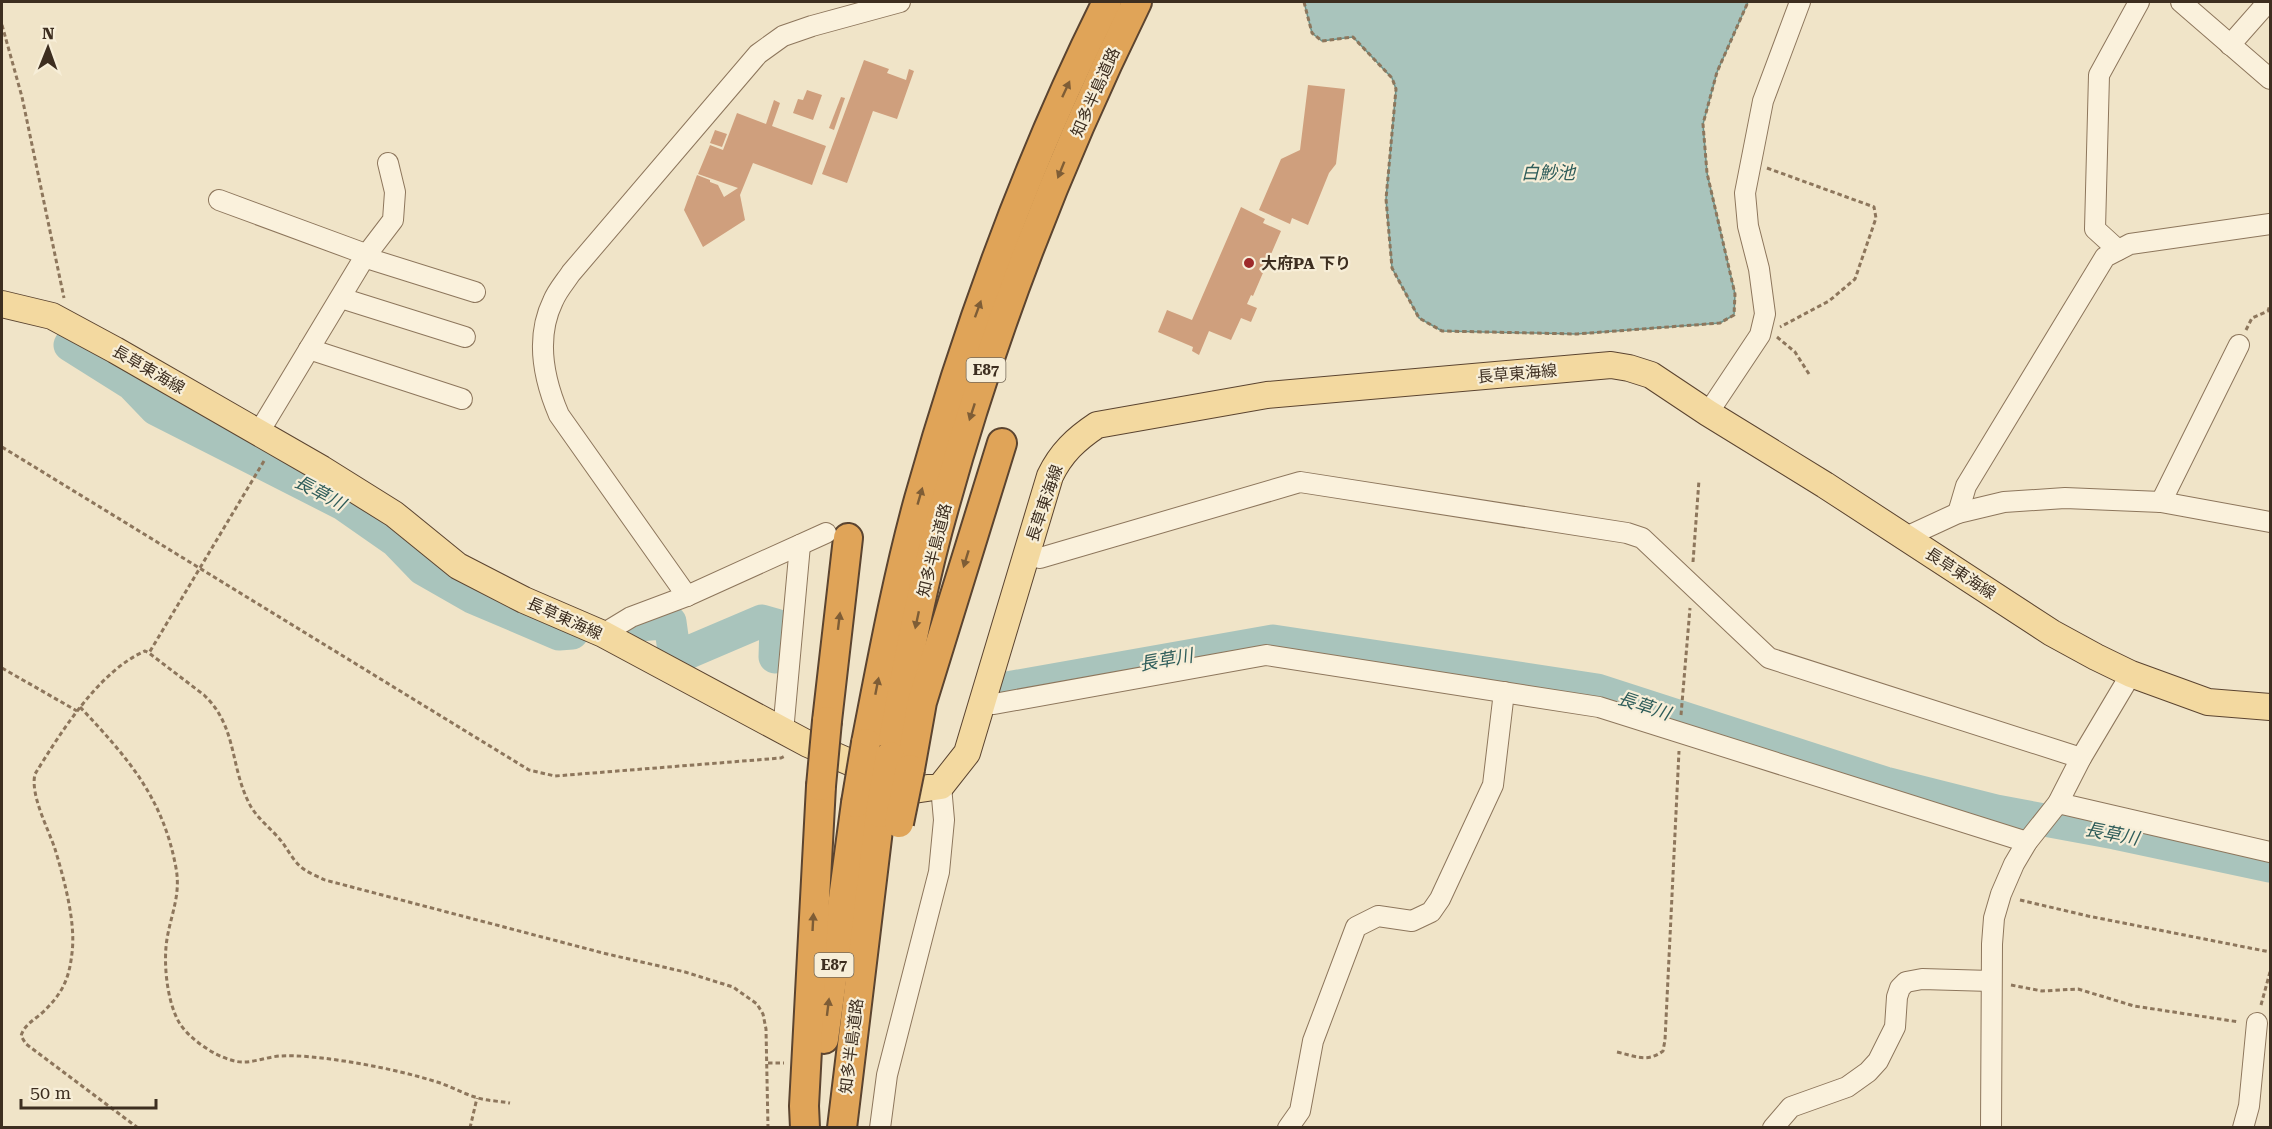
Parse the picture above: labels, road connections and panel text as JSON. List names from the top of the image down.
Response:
{
  "streets": {
    "highway": ["知多半島道路", "E87"],
    "main road": ["長草東海線"]
  },
  "water": ["白魦池", "長草川"],
  "places": ["大府PA 下り"],
  "scale_bar": "50 m",
  "north": "top"
}
